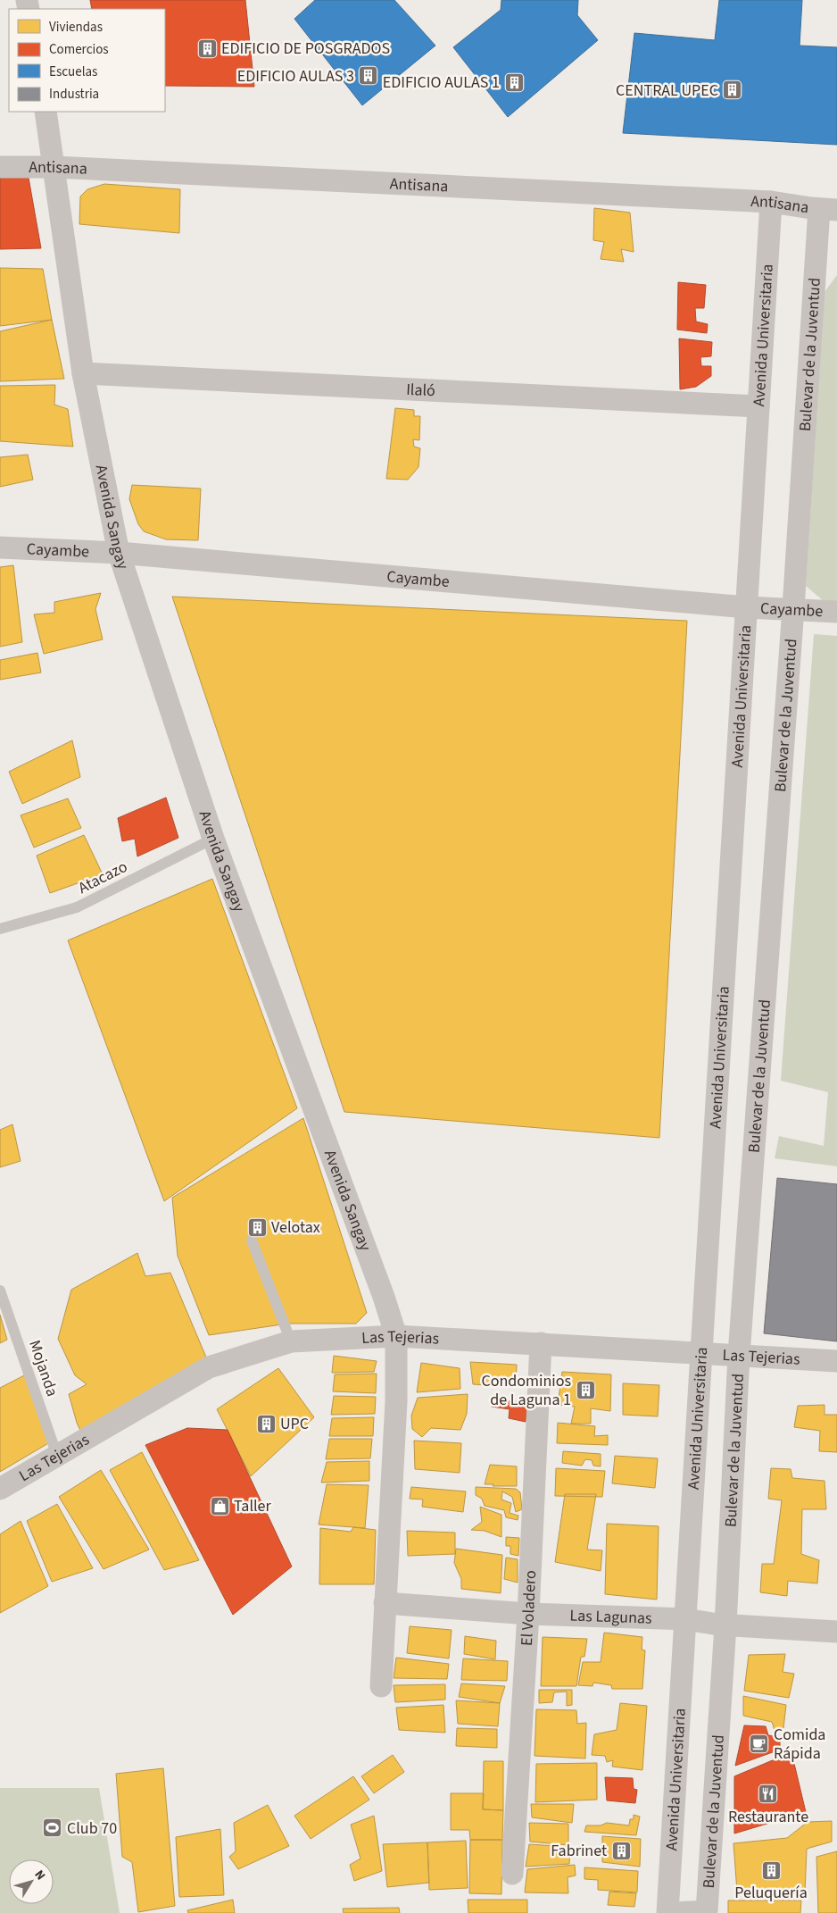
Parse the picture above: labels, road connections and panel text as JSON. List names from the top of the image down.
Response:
{
  "streets": {
    "street": [
      "Antisana",
      "Avenida Universitaria",
      "Bulevar de la Juventud",
      "Ilaló",
      "Avenida Sangay",
      "Cayambe",
      "Las Tejerias",
      "El Voladero",
      "Las Lagunas"
    ],
    "lane": ["Atacazo", "Mojanda"]
  },
  "crossings": [
    ["Antisana", "Avenida Universitaria"],
    ["Antisana", "Bulevar de la Juventud"],
    ["Antisana", "Avenida Sangay"],
    ["Avenida Universitaria", "Ilaló"],
    ["Avenida Universitaria", "Cayambe"],
    ["Avenida Universitaria", "Las Tejerias"],
    ["Avenida Universitaria", "Las Lagunas"],
    ["Bulevar de la Juventud", "Cayambe"],
    ["Bulevar de la Juventud", "Las Tejerias"],
    ["Bulevar de la Juventud", "Las Lagunas"],
    ["Ilaló", "Avenida Sangay"],
    ["Avenida Sangay", "Cayambe"],
    ["Avenida Sangay", "Atacazo"],
    ["Avenida Sangay", "Las Tejerias"],
    ["Avenida Sangay", "Las Lagunas"],
    ["Las Tejerias", "Mojanda"],
    ["Las Tejerias", "El Voladero"],
    ["El Voladero", "Las Lagunas"]
  ],
  "places": {
    "building": [
      "EDIFICIO DE POSGRADOS",
      "EDIFICIO AULAS 3",
      "EDIFICIO AULAS 1",
      "CENTRAL UPEC",
      "Velotax",
      "Condominios de Laguna 1",
      "UPC",
      "Fabrinet",
      "Peluquería"
    ],
    "shop": ["Taller"],
    "cafe": ["Comida Rápida"],
    "restaurant": ["Restaurante"],
    "sports": ["Club 70"]
  },
  "legend": [
    "Viviendas",
    "Comercios",
    "Escuelas",
    "Industria"
  ],
  "north": "top right"
}
